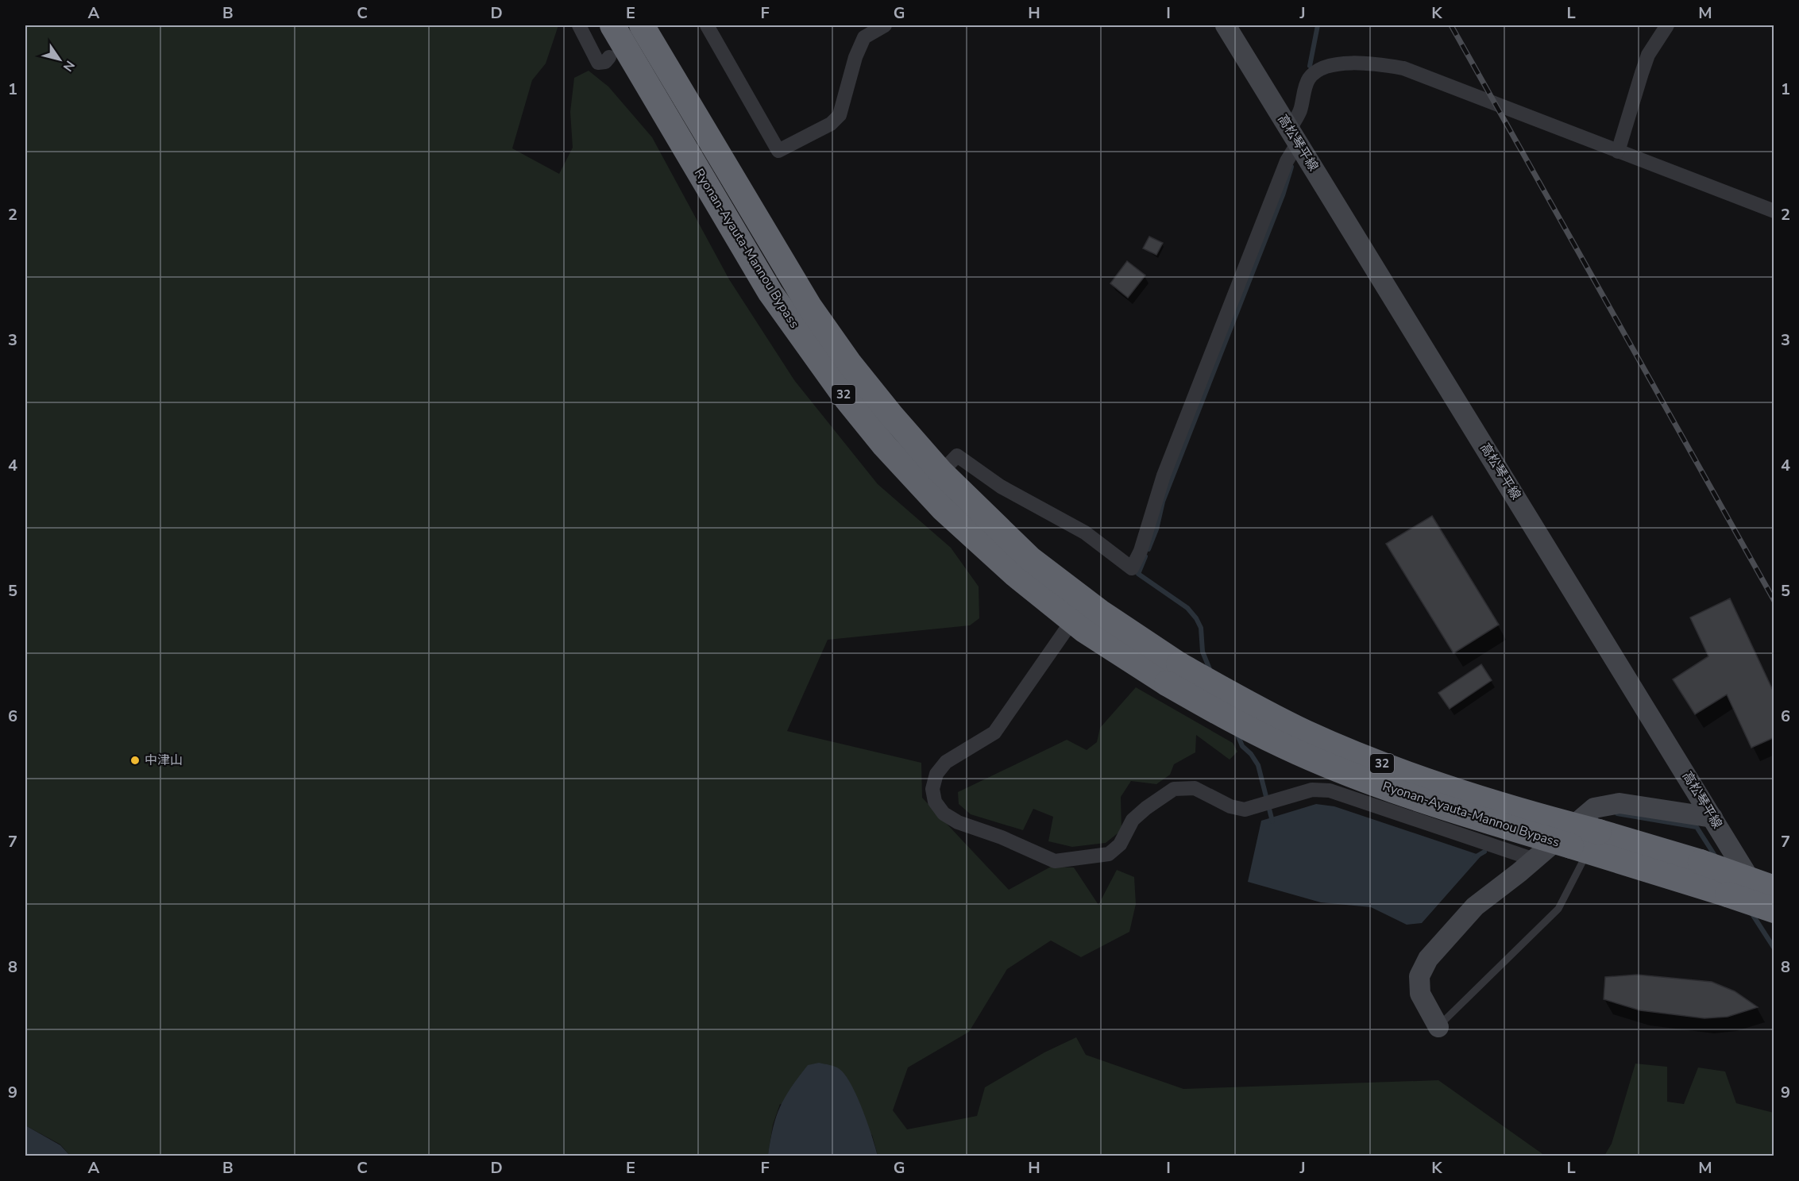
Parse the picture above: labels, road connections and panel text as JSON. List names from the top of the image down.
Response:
{
  "streets": {
    "highway": ["Ryonan-Ayauta-Mannou Bypass", "32"],
    "main road": ["高松琴平線"]
  },
  "places": ["中津山"],
  "north": "bottom right",
  "grid": {
    "columns": [
      "A",
      "B",
      "C",
      "D",
      "E",
      "F",
      "G",
      "H",
      "I",
      "J",
      "K",
      "L",
      "M"
    ],
    "rows": [
      "1",
      "2",
      "3",
      "4",
      "5",
      "6",
      "7",
      "8",
      "9"
    ]
  }
}
